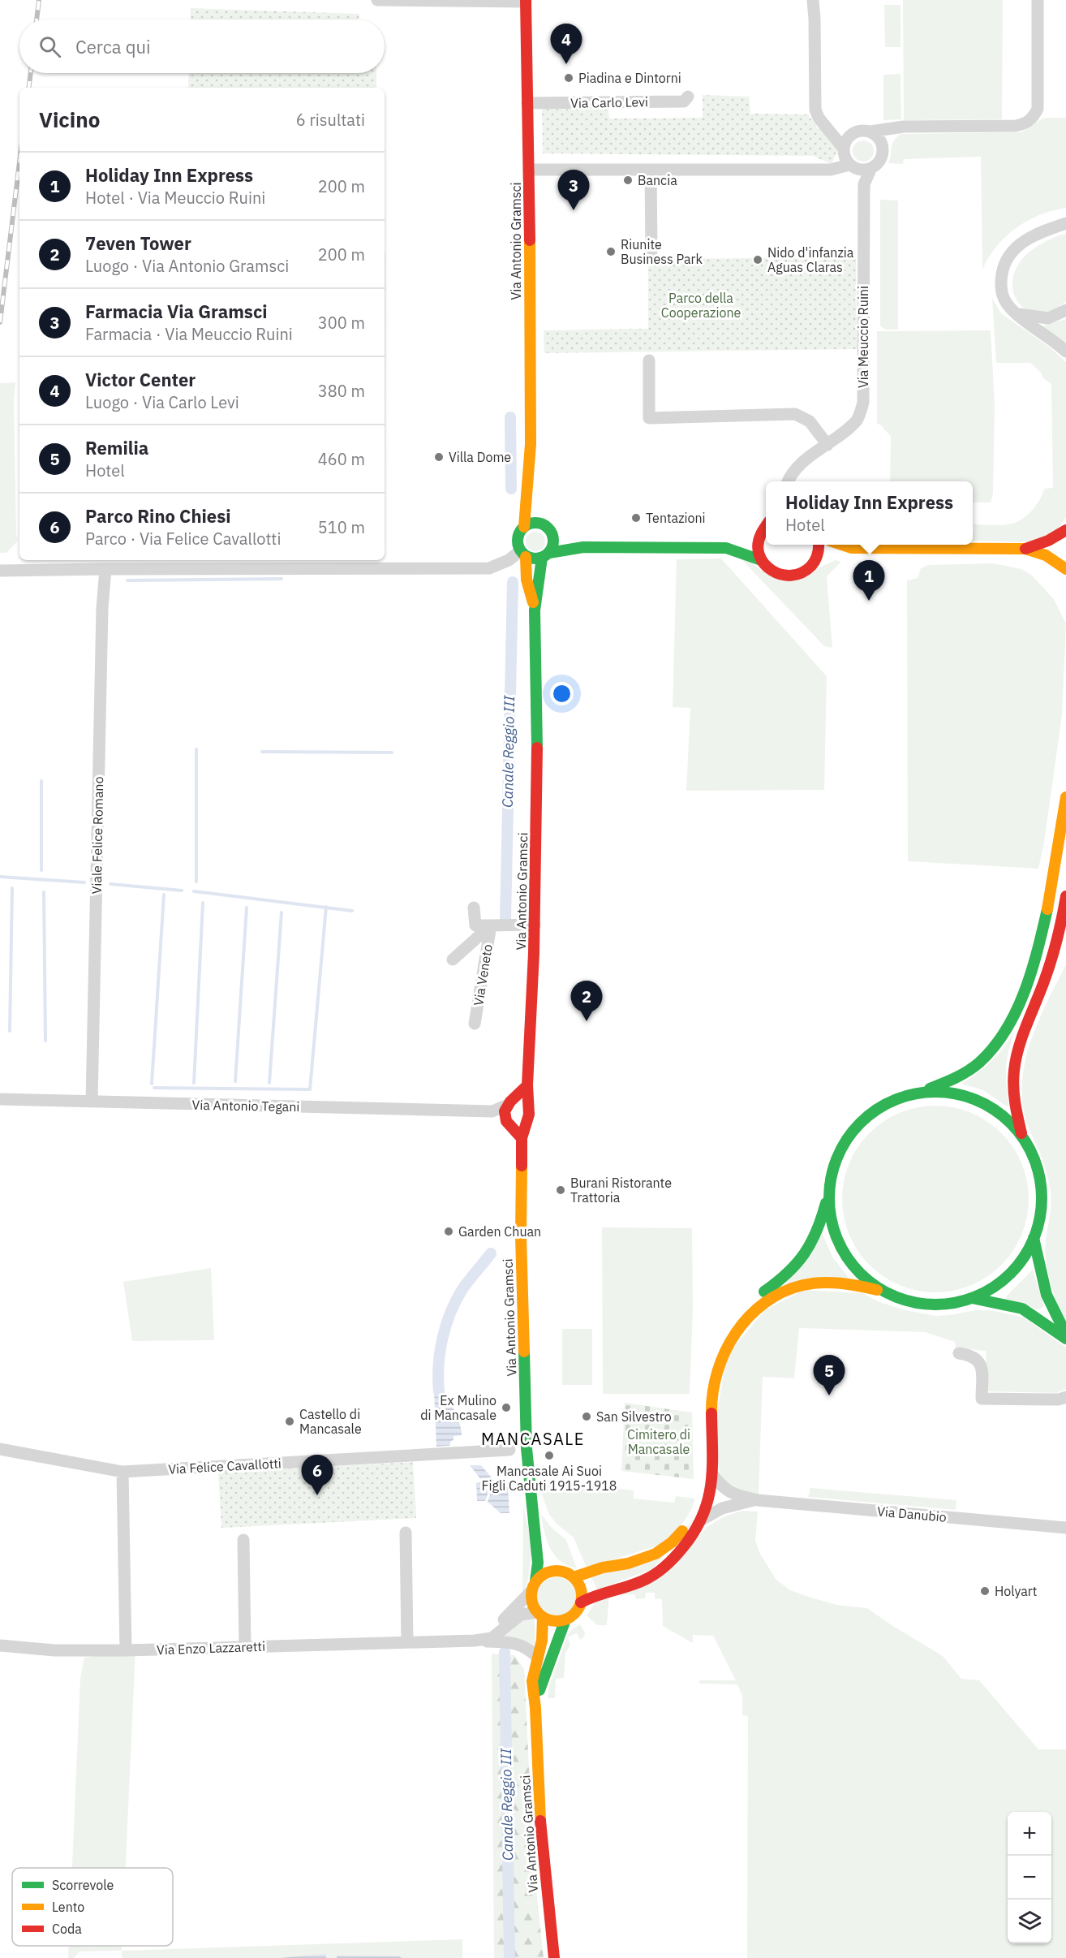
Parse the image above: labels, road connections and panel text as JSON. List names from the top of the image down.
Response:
{
  "streets": {
    "street": [
      "Via Carlo Levi",
      "Via Antonio Gramsci",
      "Via Meuccio Ruini",
      "Viale Felice Romano",
      "Via Veneto",
      "Via Antonio Tegani",
      "Via Felice Cavallotti",
      "Via Danubio",
      "Via Enzo Lazzaretti"
    ]
  },
  "crossings": [
    ["Via Carlo Levi", "Via Antonio Gramsci"],
    ["Via Antonio Gramsci", "Via Veneto"],
    ["Via Antonio Gramsci", "Via Enzo Lazzaretti"],
    ["Viale Felice Romano", "Via Antonio Tegani"]
  ],
  "districts": ["MANCASALE"],
  "water": ["Canale Reggio III"],
  "parks": ["Parco della Cooperazione", "Cimitero di Mancasale"],
  "places": [
    "Piadina e Dintorni",
    "Bancia",
    "Riunite Business Park",
    "Nido d'infanzia Aguas Claras",
    "Villa Dome",
    "Tentazioni",
    "Burani Ristorante Trattoria",
    "Garden Chuan",
    "Ex Mulino di Mancasale",
    "San Silvestro",
    "Castello di Mancasale",
    "Mancasale Ai Suoi Figli Caduti 1915-1918",
    "Holyart"
  ],
  "legend": ["Scorrevole", "Lento", "Coda"],
  "page": {
    "search": "Cerca qui",
    "pins": [
      "4",
      "3",
      "1",
      "2",
      "5",
      "6"
    ],
    "heading": ["Vicino", "6 risultati"],
    "list": [
      {
        "mark": "1",
        "name": "Holiday Inn Express",
        "note": "Hotel · Via Meuccio Ruini",
        "value": "200 m"
      },
      {
        "mark": "2",
        "name": "7even Tower",
        "note": "Luogo · Via Antonio Gramsci",
        "value": "200 m"
      },
      {
        "mark": "3",
        "name": "Farmacia Via Gramsci",
        "note": "Farmacia · Via Meuccio Ruini",
        "value": "300 m"
      },
      {
        "mark": "4",
        "name": "Victor Center",
        "note": "Luogo · Via Carlo Levi",
        "value": "380 m"
      },
      {
        "mark": "5",
        "name": "Remilia",
        "note": "Hotel",
        "value": "460 m"
      },
      {
        "mark": "6",
        "name": "Parco Rino Chiesi",
        "note": "Parco · Via Felice Cavallotti",
        "value": "510 m"
      }
    ],
    "popup": ["Holiday Inn Express", "Hotel"],
    "map_buttons": ["+", "−"]
  }
}
